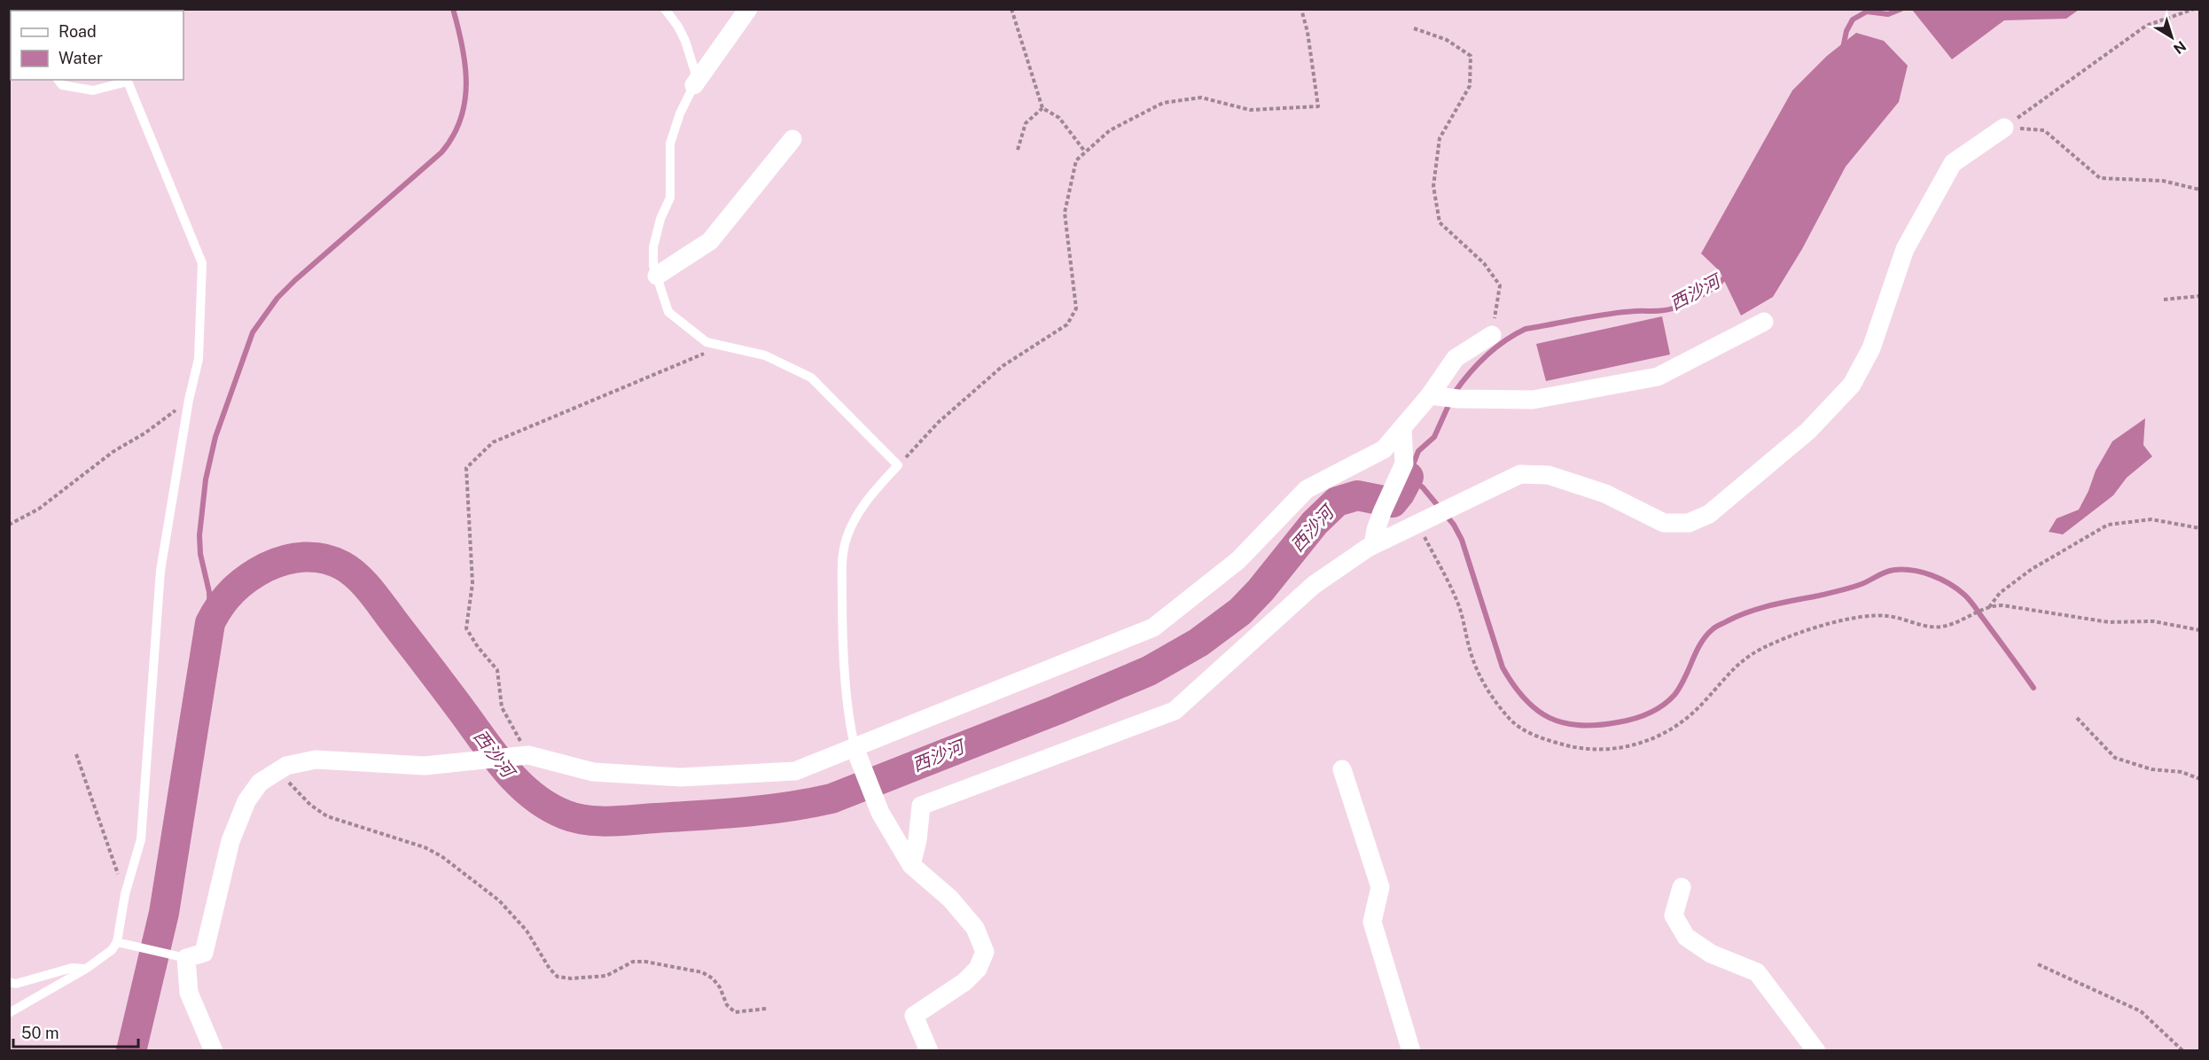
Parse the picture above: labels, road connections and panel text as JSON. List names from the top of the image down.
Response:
{
  "water": ["西沙河"],
  "legend": ["Road", "Water"],
  "scale_bar": "50 m",
  "north": "bottom right"
}
